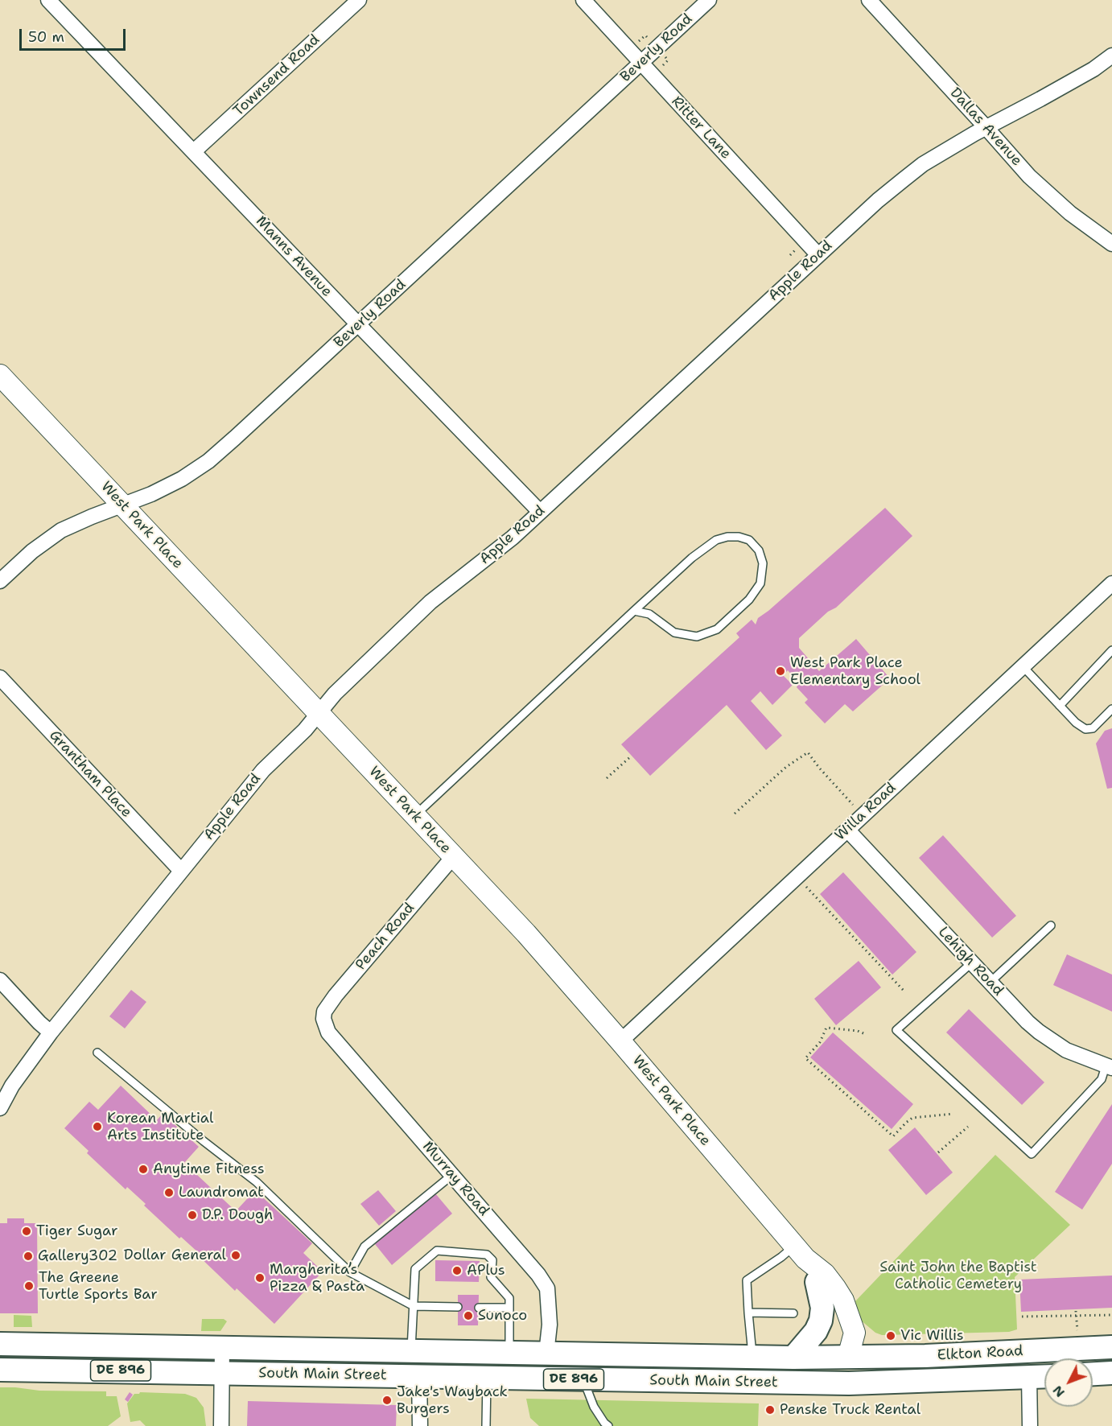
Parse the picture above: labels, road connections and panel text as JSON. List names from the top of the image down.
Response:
{
  "streets": {
    "main road": ["Elkton Road", "DE 896", "South Main Street"],
    "street": [
      "Beverly Road",
      "Townsend Road",
      "Dallas Avenue",
      "Ritter Lane",
      "Manns Avenue",
      "Apple Road",
      "West Park Place",
      "Grantham Place",
      "Willa Road",
      "Peach Road",
      "Lehigh Road",
      "Murray Road"
    ]
  },
  "crossings": [
    ["Beverly Road", "Ritter Lane"],
    ["Beverly Road", "Manns Avenue"],
    ["Beverly Road", "West Park Place"],
    ["Townsend Road", "Manns Avenue"],
    ["Dallas Avenue", "Apple Road"],
    ["Ritter Lane", "Apple Road"],
    ["Manns Avenue", "Apple Road"],
    ["Apple Road", "West Park Place"],
    ["Apple Road", "Grantham Place"],
    ["West Park Place", "Willa Road"],
    ["West Park Place", "Peach Road"],
    ["West Park Place", "Elkton Road"],
    ["West Park Place", "South Main Street"],
    ["Willa Road", "Lehigh Road"],
    ["Peach Road", "Murray Road"],
    ["Murray Road", "South Main Street"],
    ["Elkton Road", "South Main Street"]
  ],
  "parks": ["Saint John the Baptist Catholic Cemetery"],
  "places": [
    "West Park Place Elementary School",
    "Korean Martial Arts Institute",
    "Anytime Fitness",
    "Laundromat",
    "D.P. Dough",
    "Tiger Sugar",
    "Dollar General",
    "Gallery302",
    "APlus",
    "Margherita’s Pizza & Pasta",
    "The Greene Turtle Sports Bar",
    "Sunoco",
    "Vic Willis",
    "Jake's Wayback Burgers",
    "Penske Truck Rental"
  ],
  "scale_bar": "50 m",
  "north": "bottom left"
}
